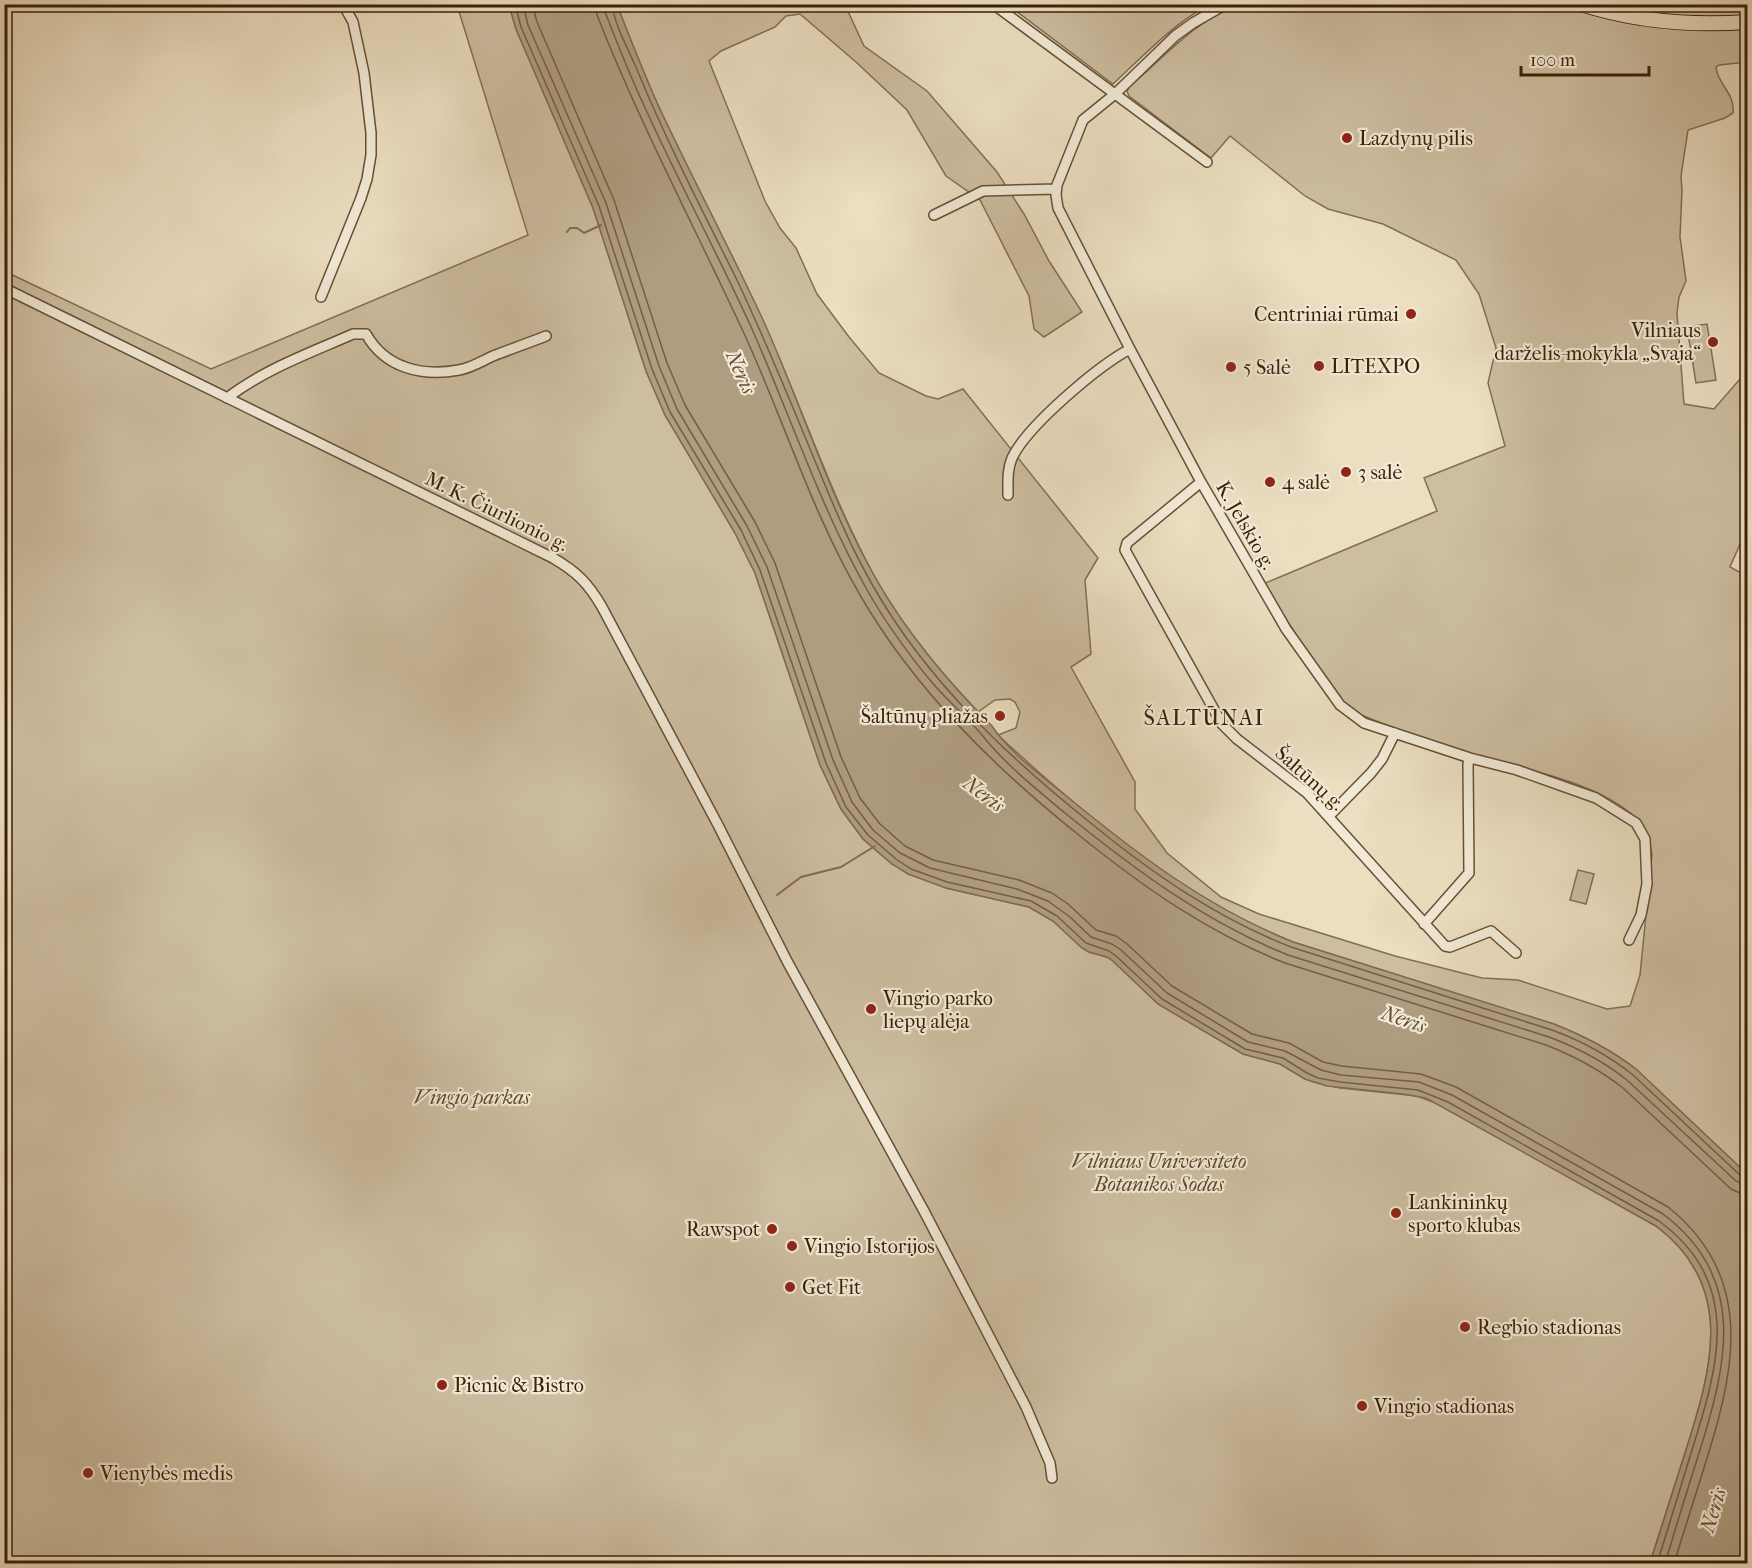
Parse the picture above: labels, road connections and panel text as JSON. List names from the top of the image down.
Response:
{
  "streets": {
    "street": ["M. K. Čiurlionio g.", "K. Jelskio g.", "Šaltūnų g."]
  },
  "crossings": [
    ["K. Jelskio g.", "Šaltūnų g."]
  ],
  "districts": ["ŠALTŪNAI"],
  "water": ["Neris"],
  "parks": ["Vingio parkas", "Vilniaus Universiteto Botanikos Sodas"],
  "places": [
    "Lazdynų pilis",
    "Centriniai rūmai",
    "Vilniaus darželis-mokykla „Svaja“",
    "LITEXPO",
    "5 Salė",
    "3 salė",
    "4 salė",
    "Šaltūnų pliažas",
    "Vingio parko liepų alėja",
    "Lankininkų sporto klubas",
    "Rawspot",
    "Vingio Istorijos",
    "Get Fit",
    "Regbio stadionas",
    "Picnic & Bistro",
    "Vingio stadionas",
    "Vienybės medis"
  ],
  "scale_bar": "100 m"
}
